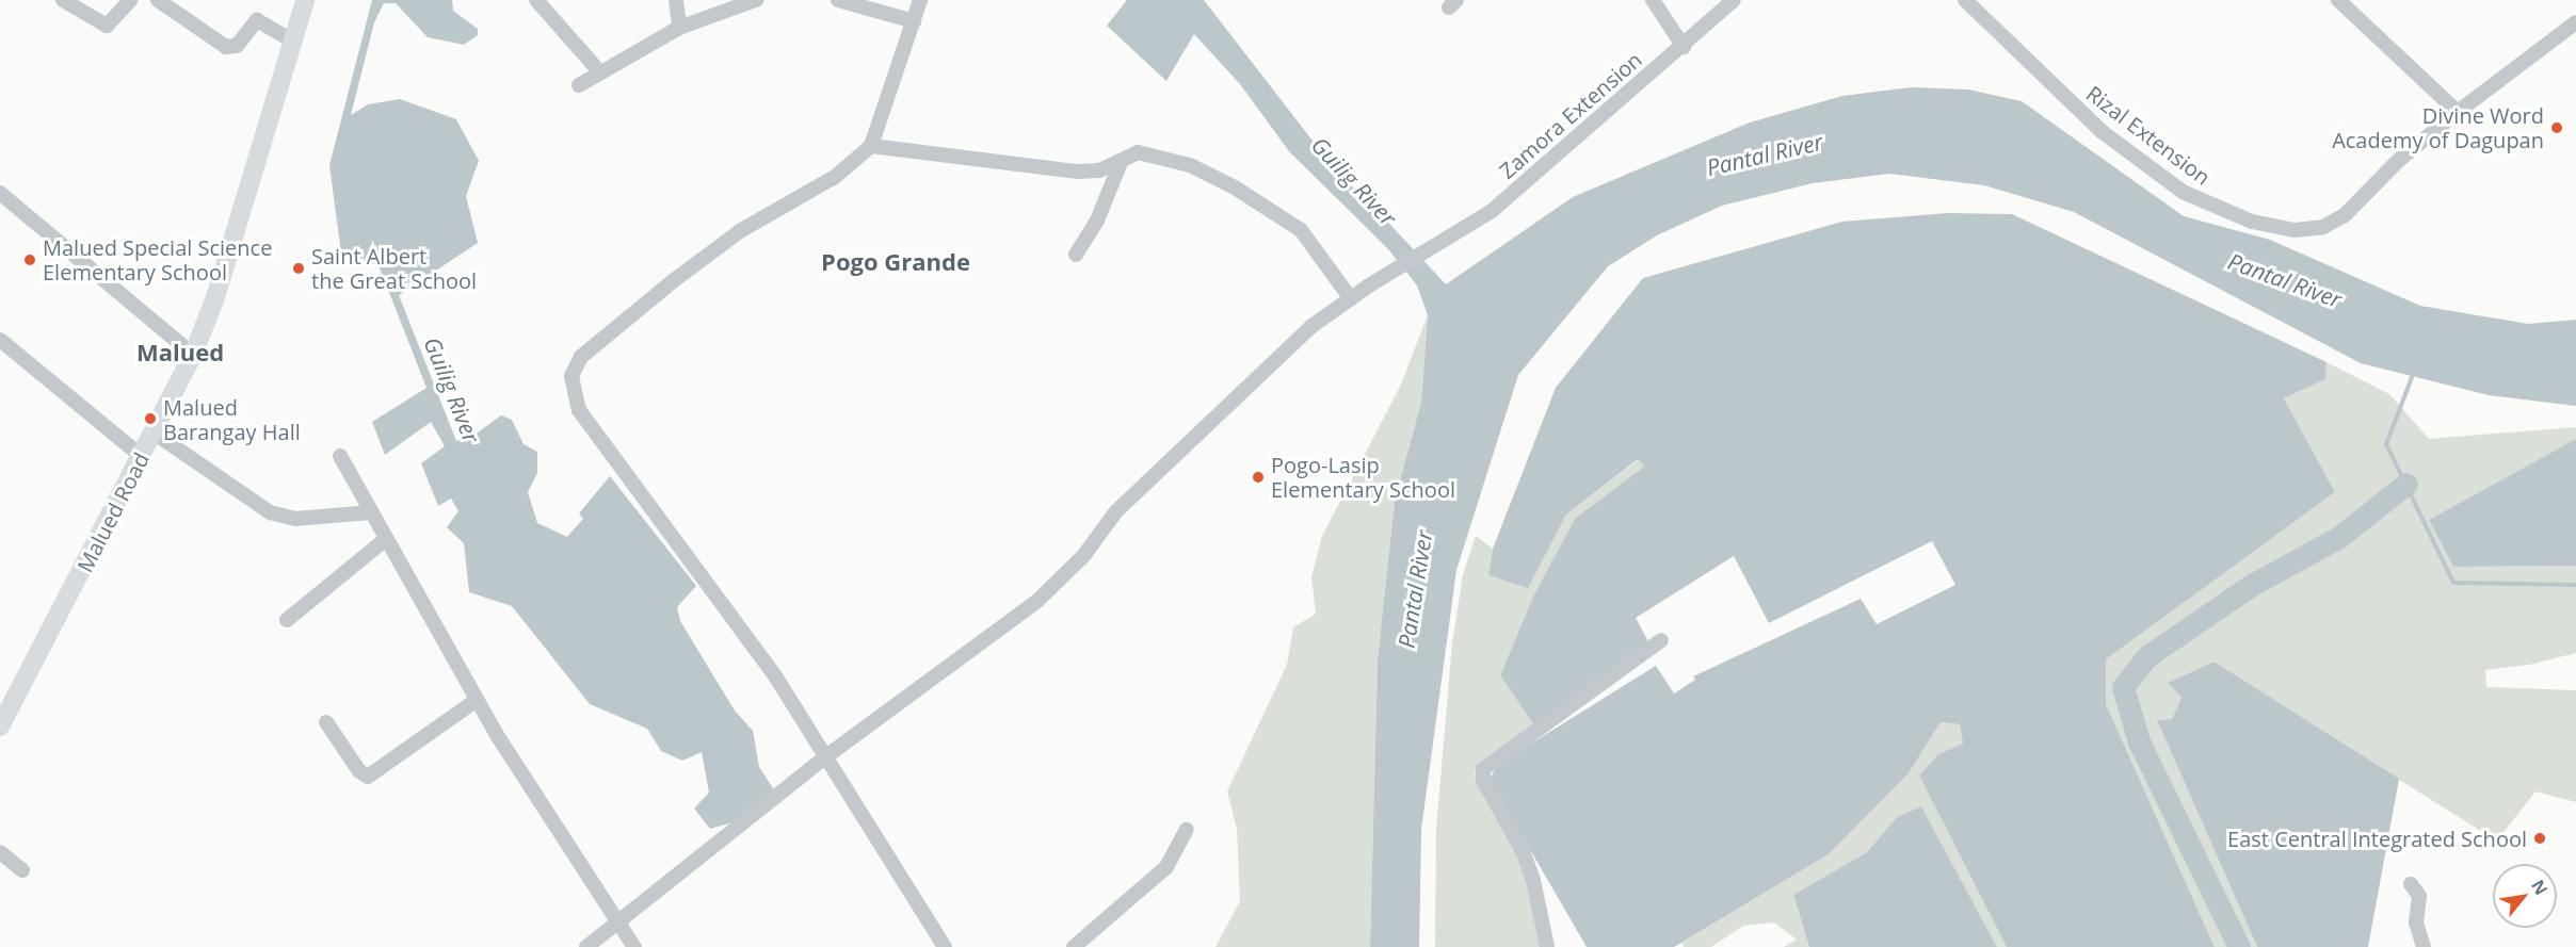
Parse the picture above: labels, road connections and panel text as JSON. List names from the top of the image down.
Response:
{
  "streets": {
    "street": ["Zamora Extension", "Rizal Extension", "Malued Road"]
  },
  "districts": ["Pogo Grande", "Malued"],
  "water": ["Pantal River", "Guilig River"],
  "places": [
    "Divine Word Academy of Dagupan",
    "Malued Special Science Elementary School",
    "Saint Albert the Great School",
    "Malued Barangay Hall",
    "Pogo-Lasip Elementary School",
    "East Central Integrated School"
  ],
  "north": "top right"
}
